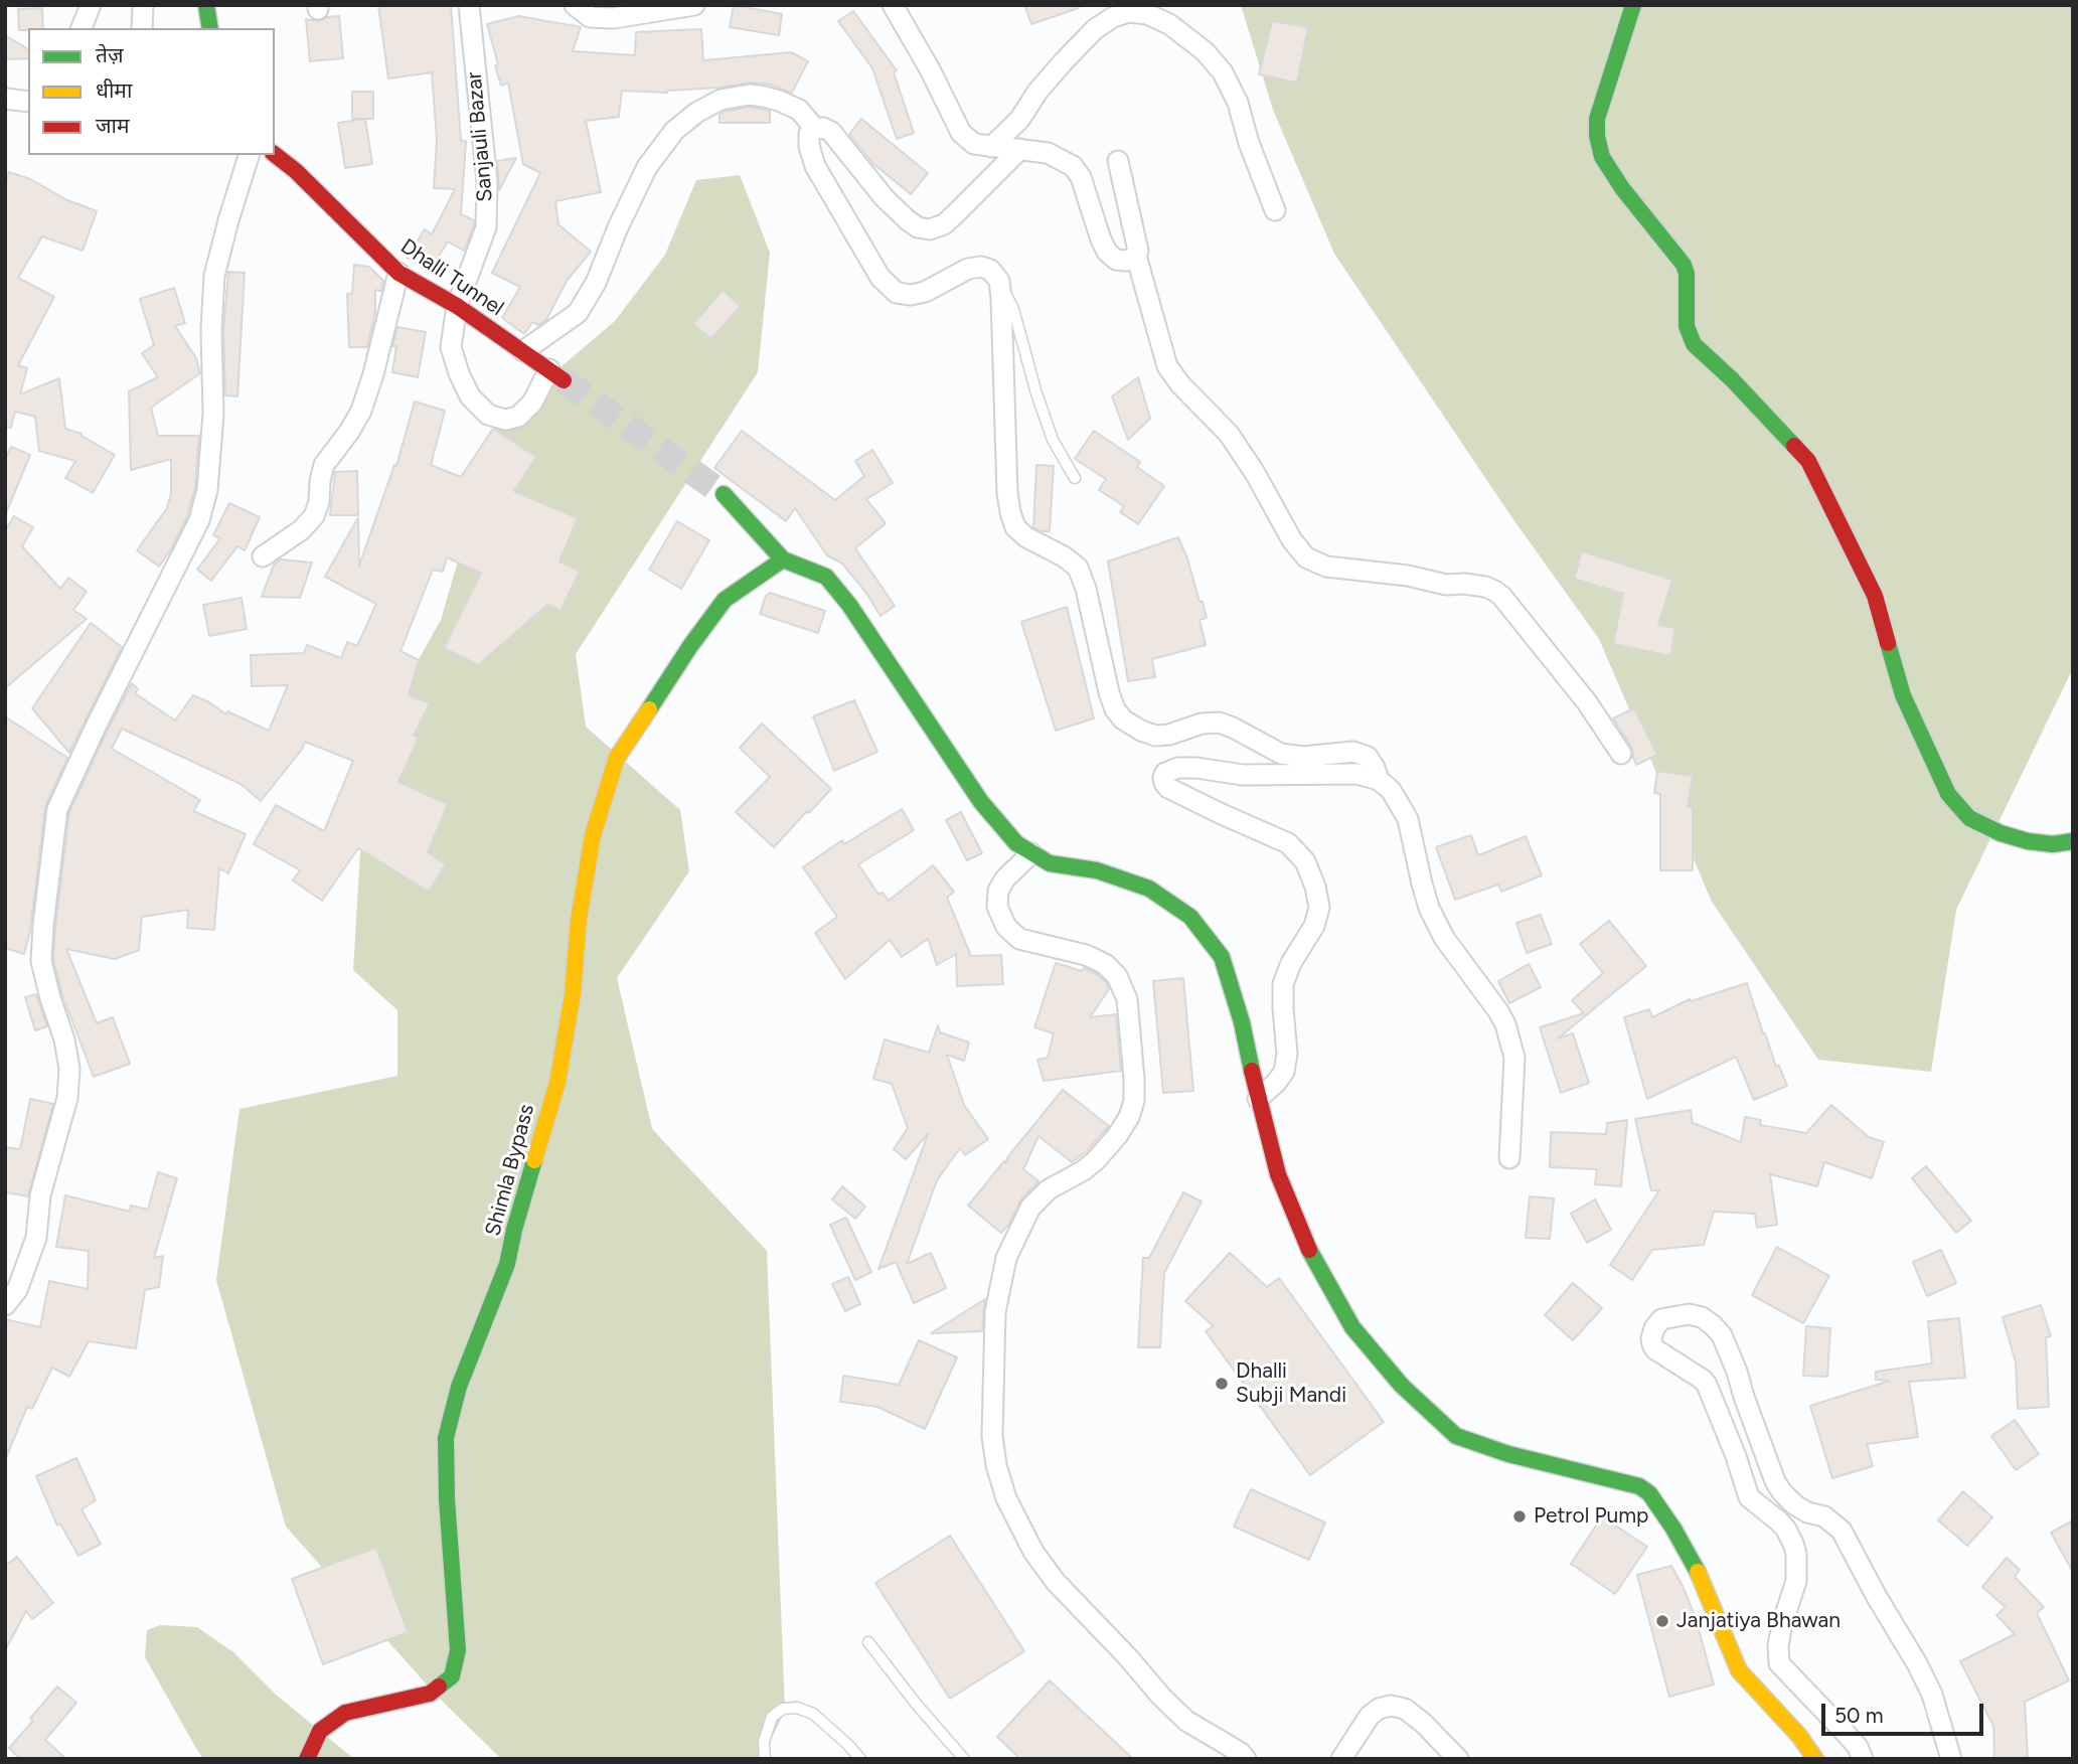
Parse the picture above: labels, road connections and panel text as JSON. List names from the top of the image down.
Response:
{
  "streets": {
    "main road": ["Dhalli Tunnel", "Shimla Bypass"],
    "street": ["Sanjauli Bazar"]
  },
  "crossings": [
    ["Sanjauli Bazar", "Dhalli Tunnel"]
  ],
  "places": ["Dhalli Subji Mandi", "Petrol Pump", "Janjatiya Bhawan"],
  "legend": ["तेज़", "धीमा", "जाम"],
  "scale_bar": "50 m"
}
